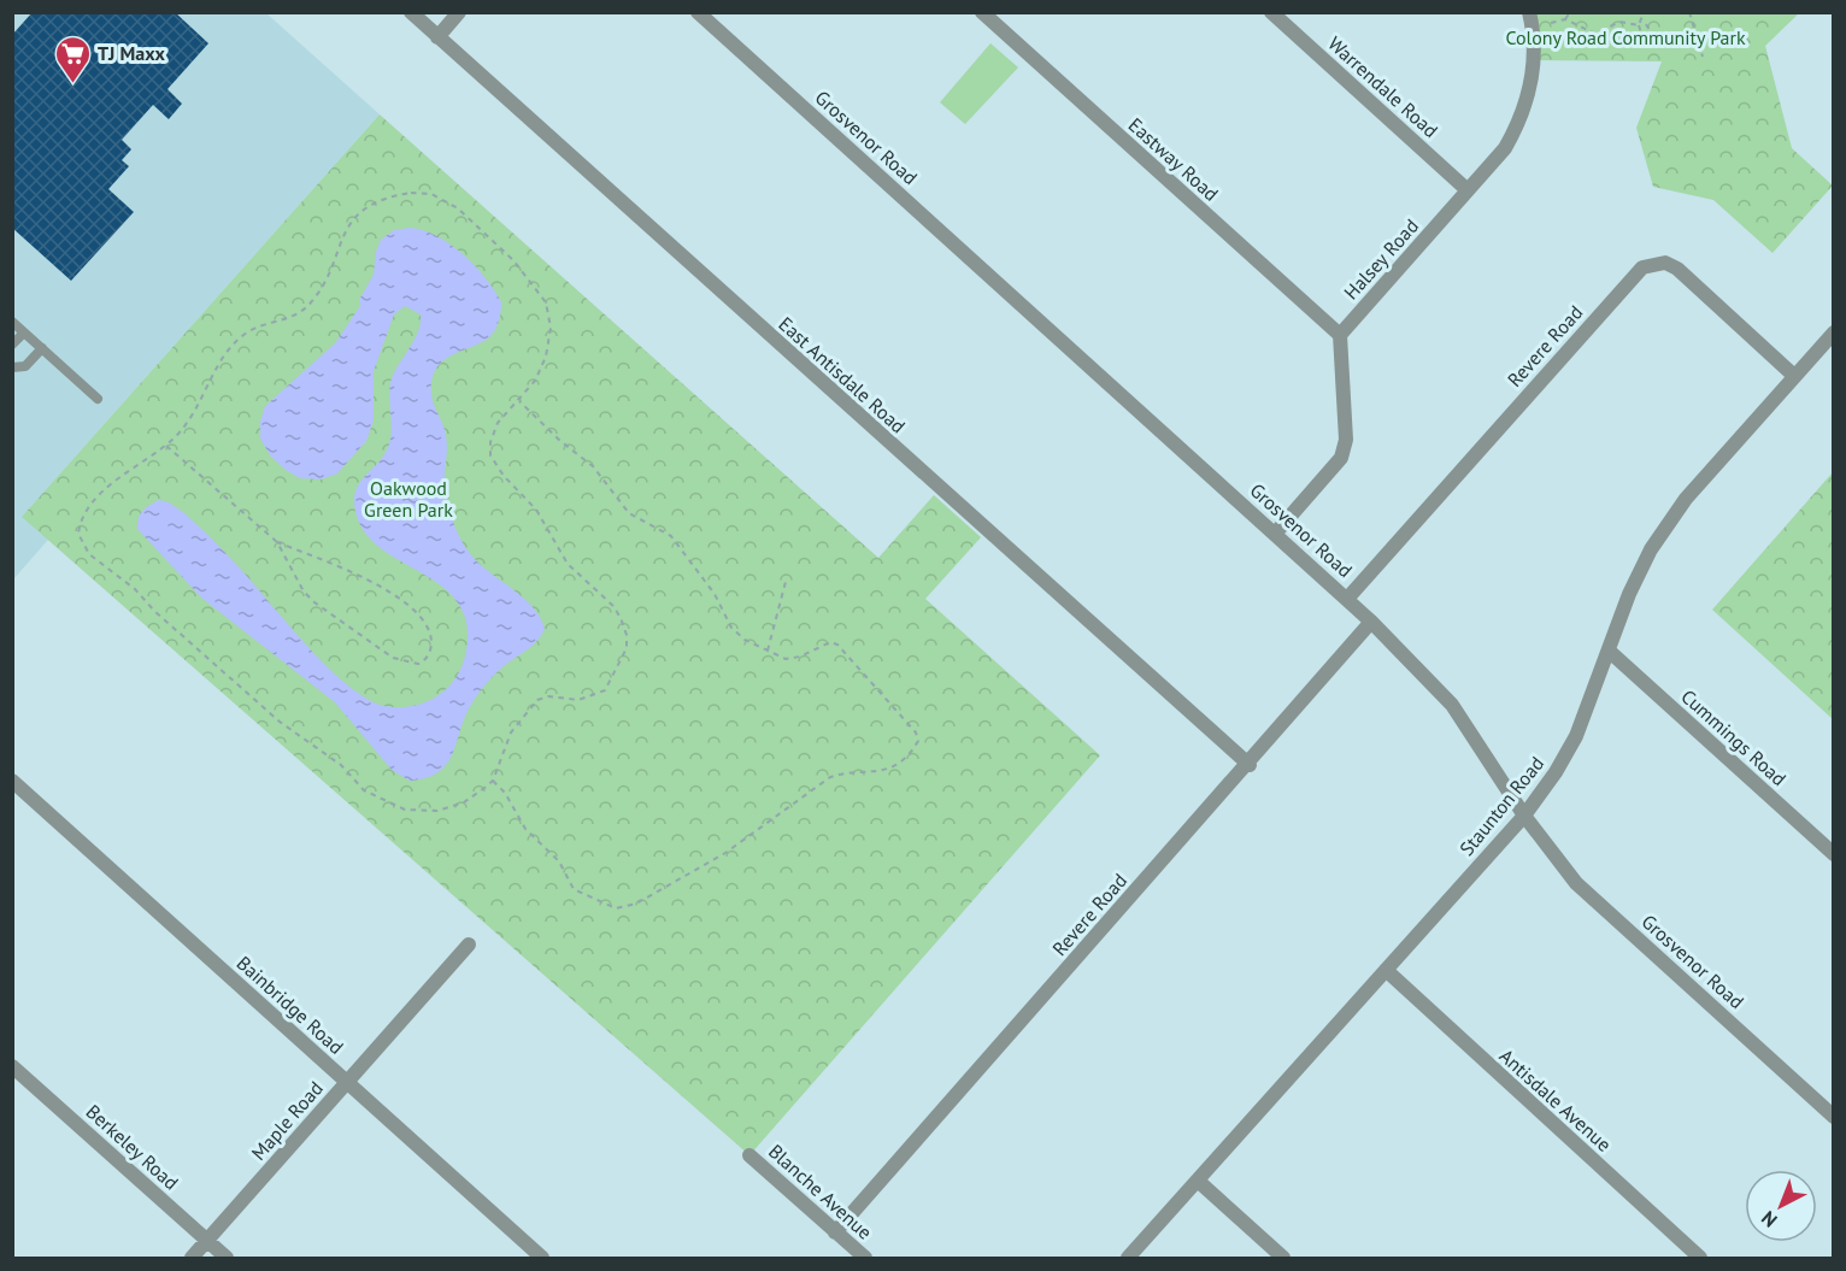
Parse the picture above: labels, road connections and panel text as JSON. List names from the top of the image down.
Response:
{
  "streets": {
    "street": [
      "Warrendale Road",
      "Grosvenor Road",
      "Eastway Road",
      "Halsey Road",
      "Revere Road",
      "East Antisdale Road",
      "Cummings Road",
      "Staunton Road",
      "Bainbridge Road",
      "Antisdale Avenue",
      "Maple Road",
      "Berkeley Road",
      "Blanche Avenue"
    ]
  },
  "crossings": [
    ["Warrendale Road", "Halsey Road"],
    ["Grosvenor Road", "Revere Road"],
    ["Grosvenor Road", "Staunton Road"],
    ["Eastway Road", "Halsey Road"],
    ["Revere Road", "East Antisdale Road"],
    ["Revere Road", "Staunton Road"],
    ["Revere Road", "Blanche Avenue"],
    ["Cummings Road", "Staunton Road"],
    ["Staunton Road", "Antisdale Avenue"],
    ["Bainbridge Road", "Maple Road"],
    ["Maple Road", "Berkeley Road"]
  ],
  "parks": ["Colony Road Community Park", "Oakwood Green Park"],
  "places": {
    "supermarket": ["TJ Maxx"]
  },
  "north": "bottom left"
}
